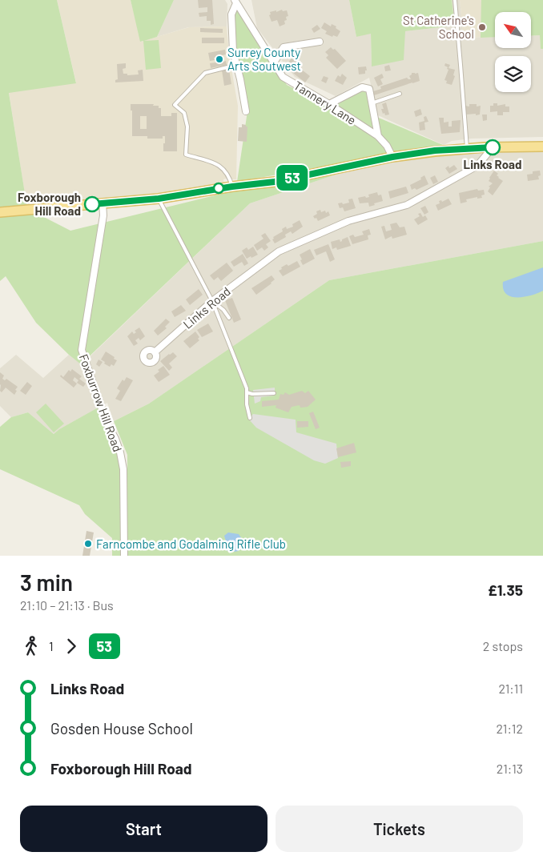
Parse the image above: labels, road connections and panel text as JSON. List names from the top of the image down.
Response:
{
  "streets": {
    "street": ["Tannery Lane", "Links Road", "Foxburrow Hill Road"]
  },
  "places": [
    "St Catherine's School",
    "Surrey County Arts Soutwest",
    "Links Road",
    "Foxborough Hill Road",
    "Farncombe and Godalming Rifle Club"
  ],
  "lines": ["bus line 53"],
  "north": "top left",
  "page": {
    "on_map": "53",
    "heading": ["3 min", "21:10 – 21:13 · Bus", "£1.35"],
    "legs": ["1", "53", "2 stops"],
    "list": [
      {
        "name": "Links Road",
        "value": "21:11"
      },
      {
        "name": "Gosden House School",
        "value": "21:12"
      },
      {
        "name": "Foxborough Hill Road",
        "value": "21:13"
      }
    ],
    "buttons": ["Start", "Tickets"]
  }
}
